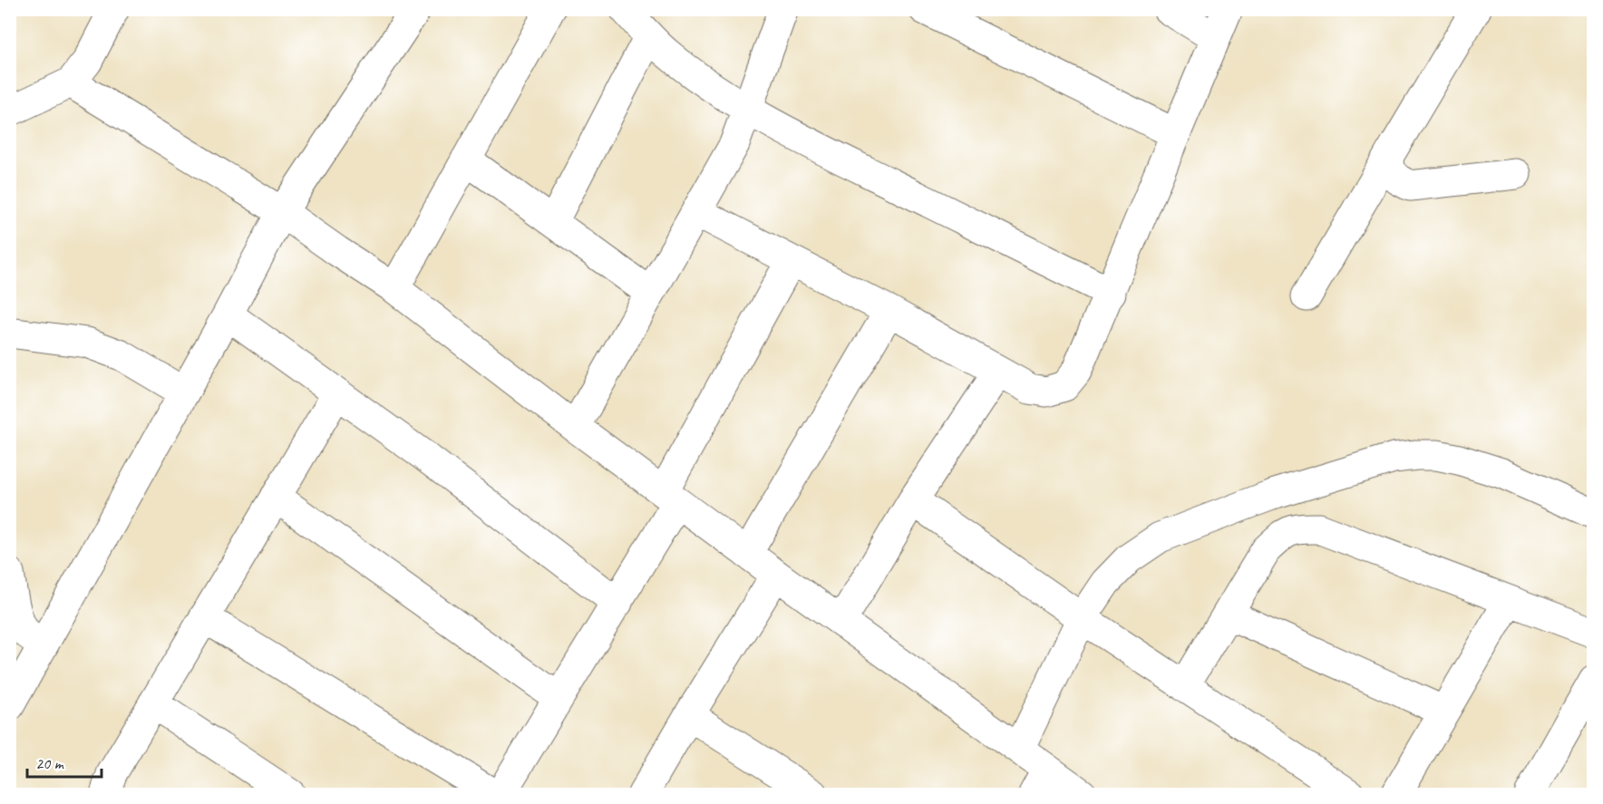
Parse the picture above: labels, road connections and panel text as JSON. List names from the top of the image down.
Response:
{
  "scale_bar": "20 m"
}
